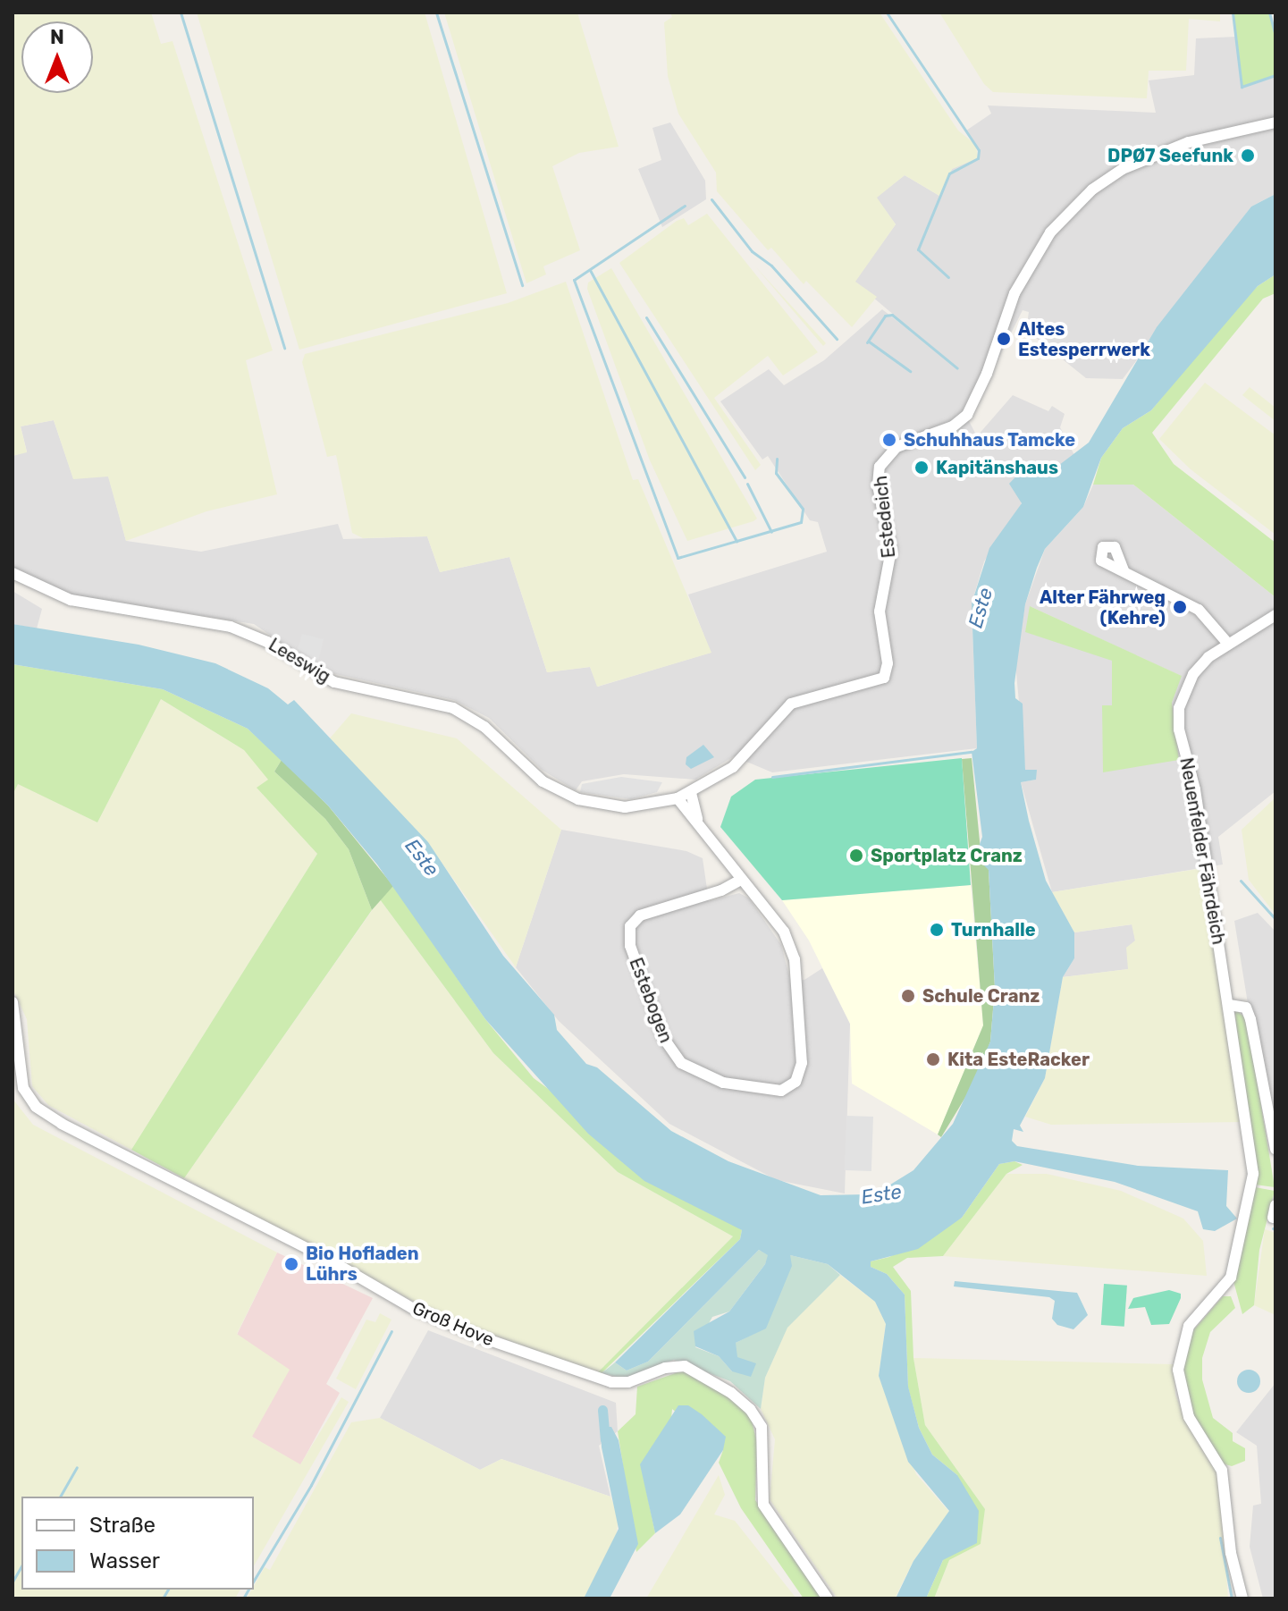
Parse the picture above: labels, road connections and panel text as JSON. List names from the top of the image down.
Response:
{
  "streets": {
    "street": [
      "Estedeich",
      "Leeswig",
      "Neuenfelder Fährdeich",
      "Estebogen",
      "Groß Hove"
    ]
  },
  "crossings": [
    ["Estedeich", "Leeswig"],
    ["Estedeich", "Estebogen"]
  ],
  "water": ["Este"],
  "places": [
    "DPØ7 Seefunk",
    "Altes Estesperrwerk",
    "Schuhhaus Tamcke",
    "Kapitänshaus",
    "Alter Fährweg (Kehre)",
    "Sportplatz Cranz",
    "Turnhalle",
    "Schule Cranz",
    "Kita EsteRacker",
    "Bio Hofladen Lührs"
  ],
  "legend": ["Straße", "Wasser"],
  "north": "top"
}
